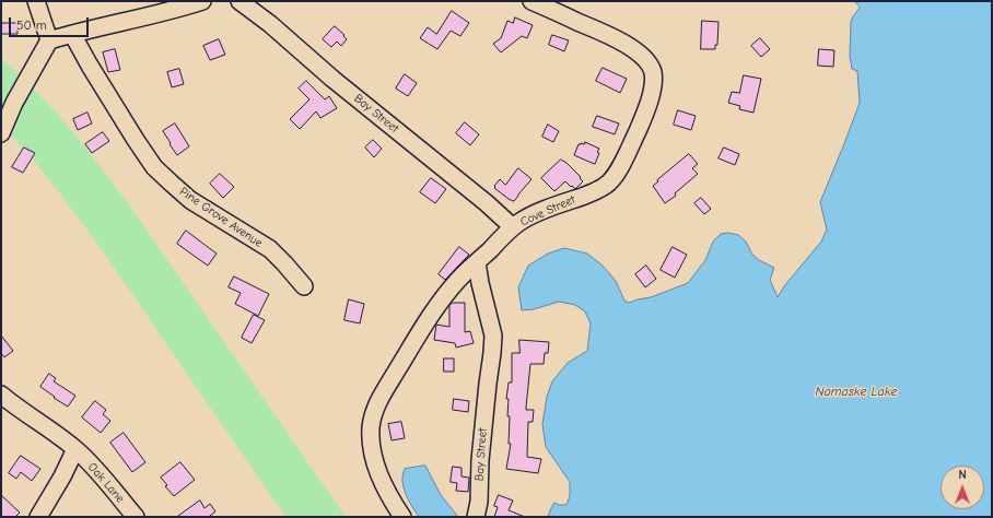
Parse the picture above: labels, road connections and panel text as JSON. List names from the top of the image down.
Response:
{
  "streets": {
    "street": [
      "Bay Street",
      "Cove Street",
      "Pine Grove Avenue",
      "Oak Lane"
    ]
  },
  "crossings": [
    ["Bay Street", "Cove Street"]
  ],
  "water": ["Namaske Lake"],
  "scale_bar": "50 m",
  "north": "top"
}
